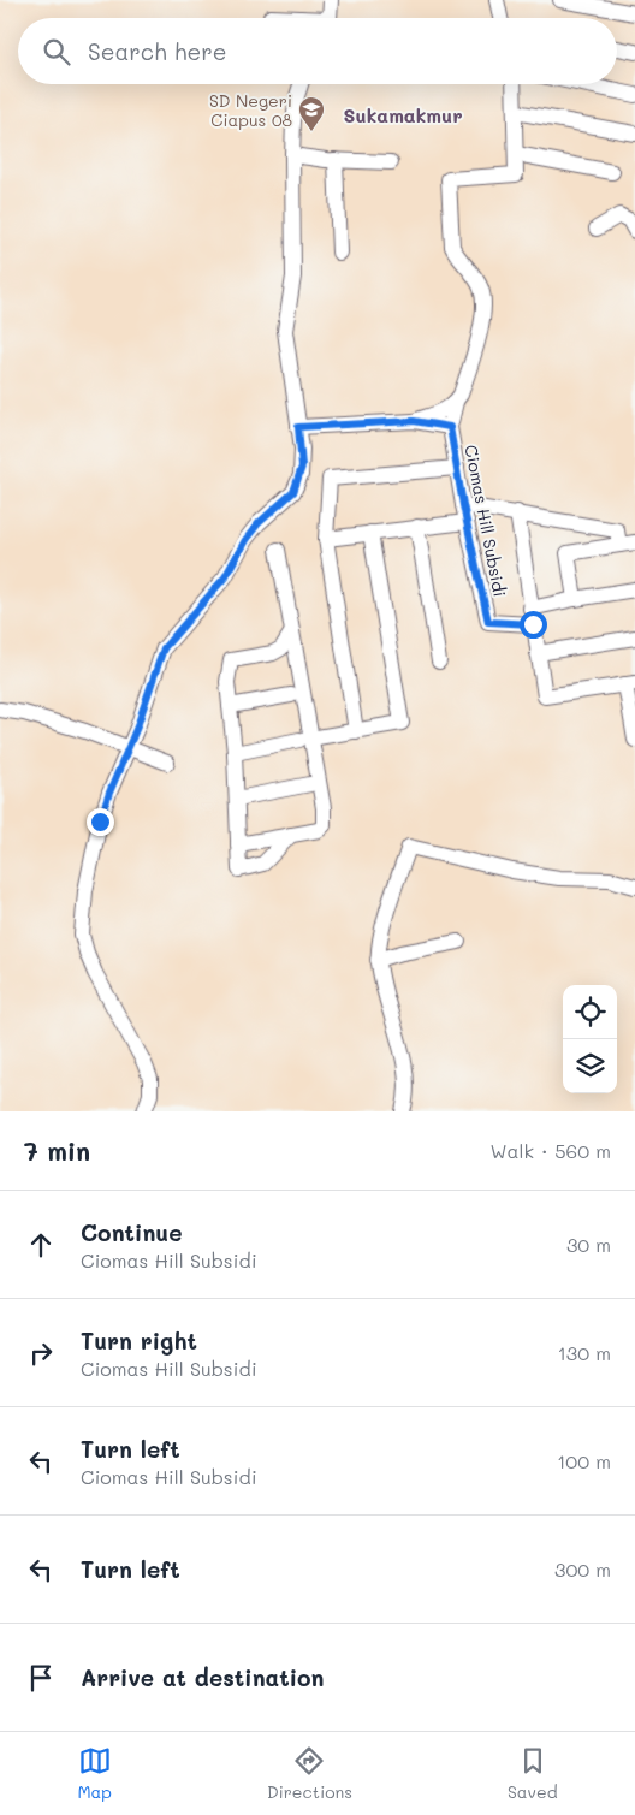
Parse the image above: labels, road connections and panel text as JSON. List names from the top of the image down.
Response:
{
  "streets": {
    "street": ["Ciomas Hill Subsidi"]
  },
  "districts": ["Sukamakmur"],
  "places": {
    "school or university": ["SD Negeri Ciapus 08"]
  },
  "page": {
    "search": "Search here",
    "heading": ["7 min", "Walk · 560 m"],
    "list": [
      ["Continue", "Ciomas Hill Subsidi", "30 m"],
      ["Turn right", "Ciomas Hill Subsidi", "130 m"],
      ["Turn left", "Ciomas Hill Subsidi", "100 m"],
      ["Turn left", "300 m"],
      "Arrive at destination"
    ],
    "nav": ["Map", "Directions", "Saved"]
  }
}
